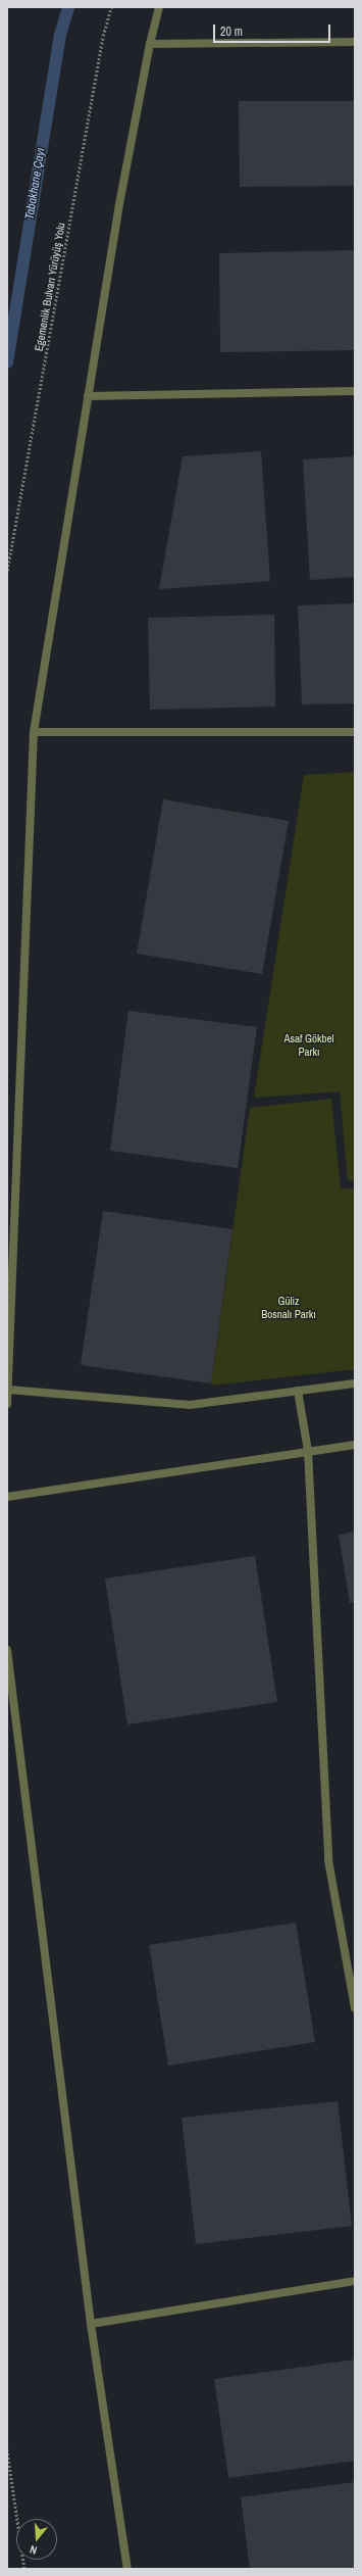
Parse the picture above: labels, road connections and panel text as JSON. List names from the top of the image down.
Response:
{
  "streets": {
    "path": ["Egemenlik Bulvarı Yürüyüş Yolu"]
  },
  "water": ["Tabakhane Çayı"],
  "parks": ["Asaf Gökbel Parkı", "Güliz Bosnalı Parkı"],
  "scale_bar": "20 m",
  "north": "bottom"
}
